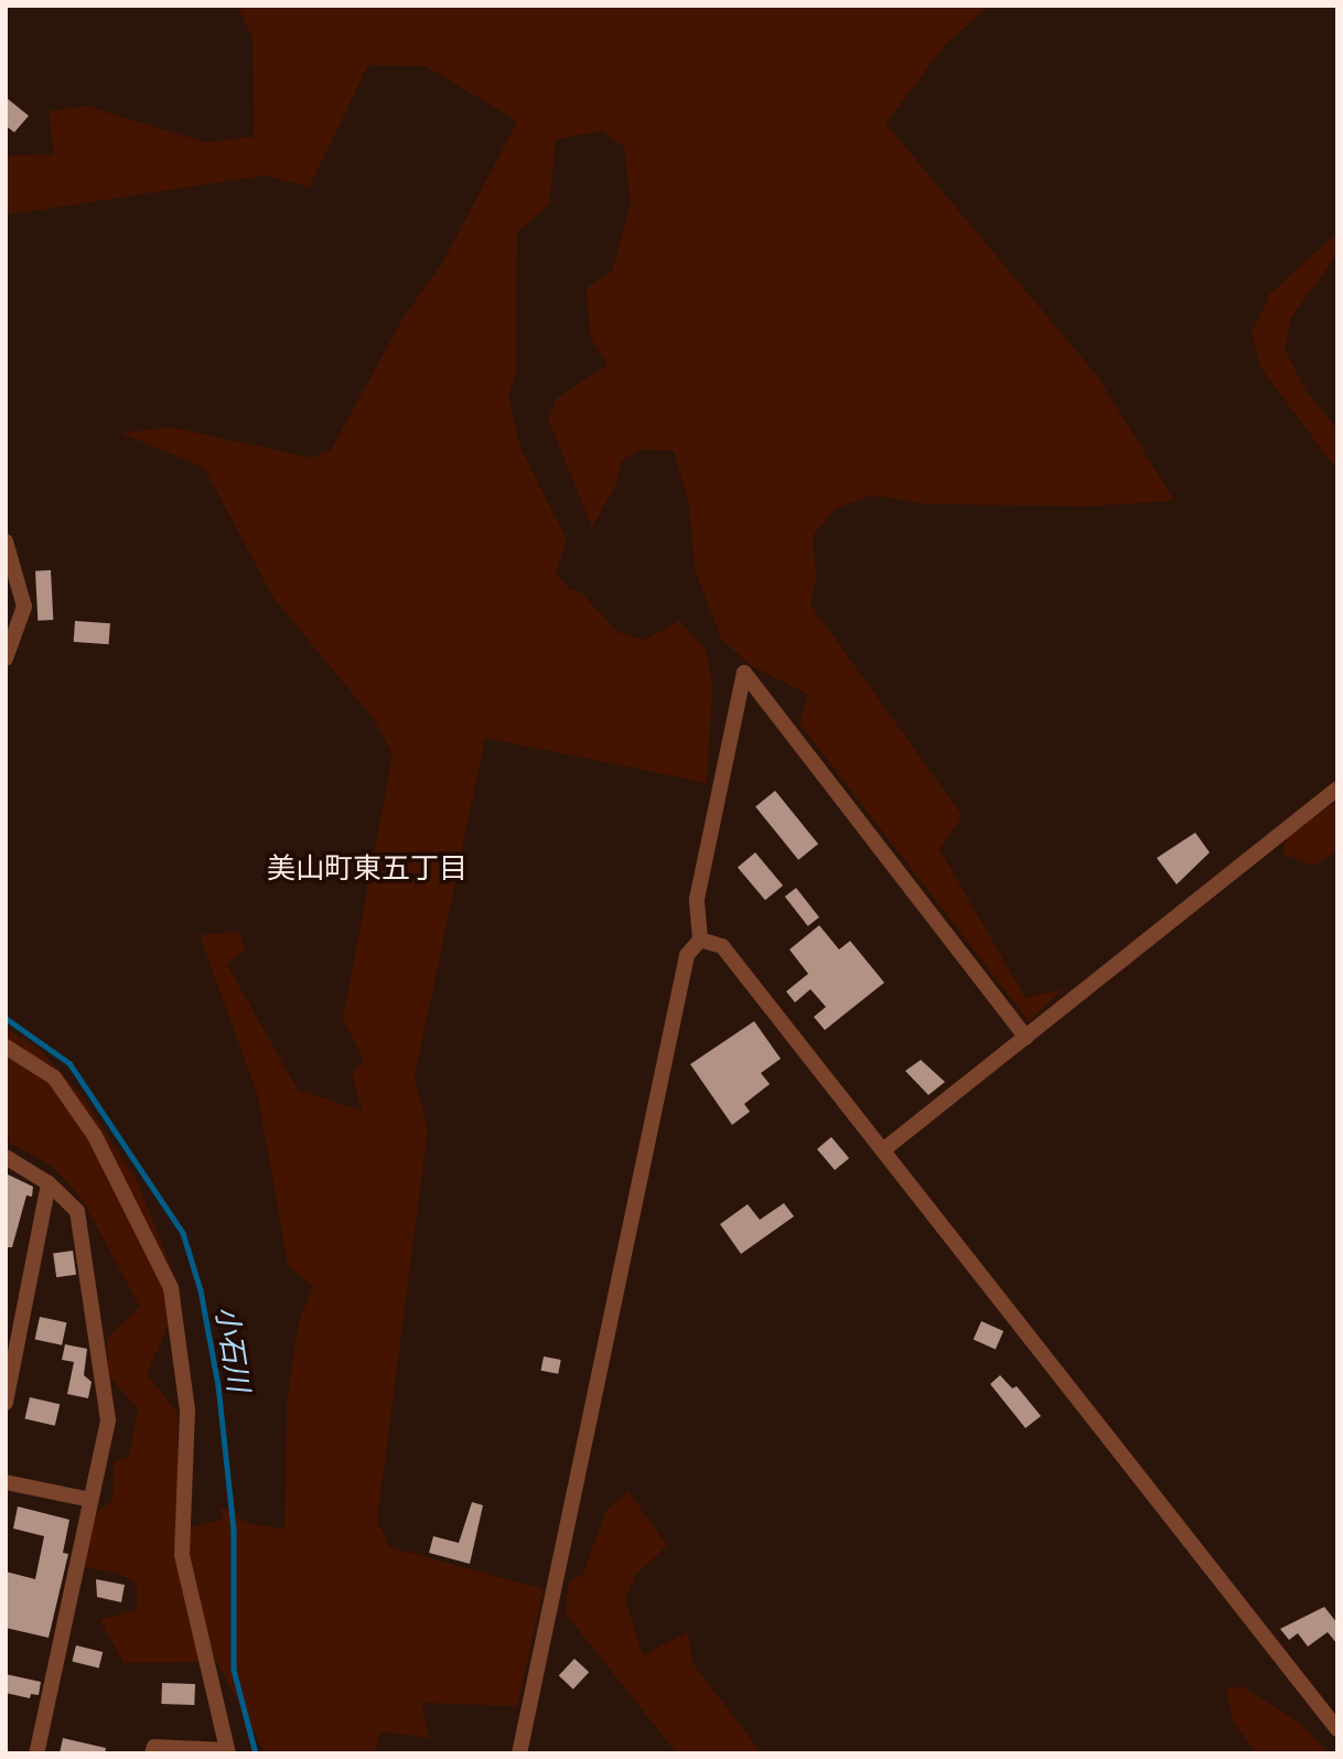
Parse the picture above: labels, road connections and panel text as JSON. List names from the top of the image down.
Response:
{
  "districts": ["美山町東五丁目"],
  "water": ["小石川"]
}
